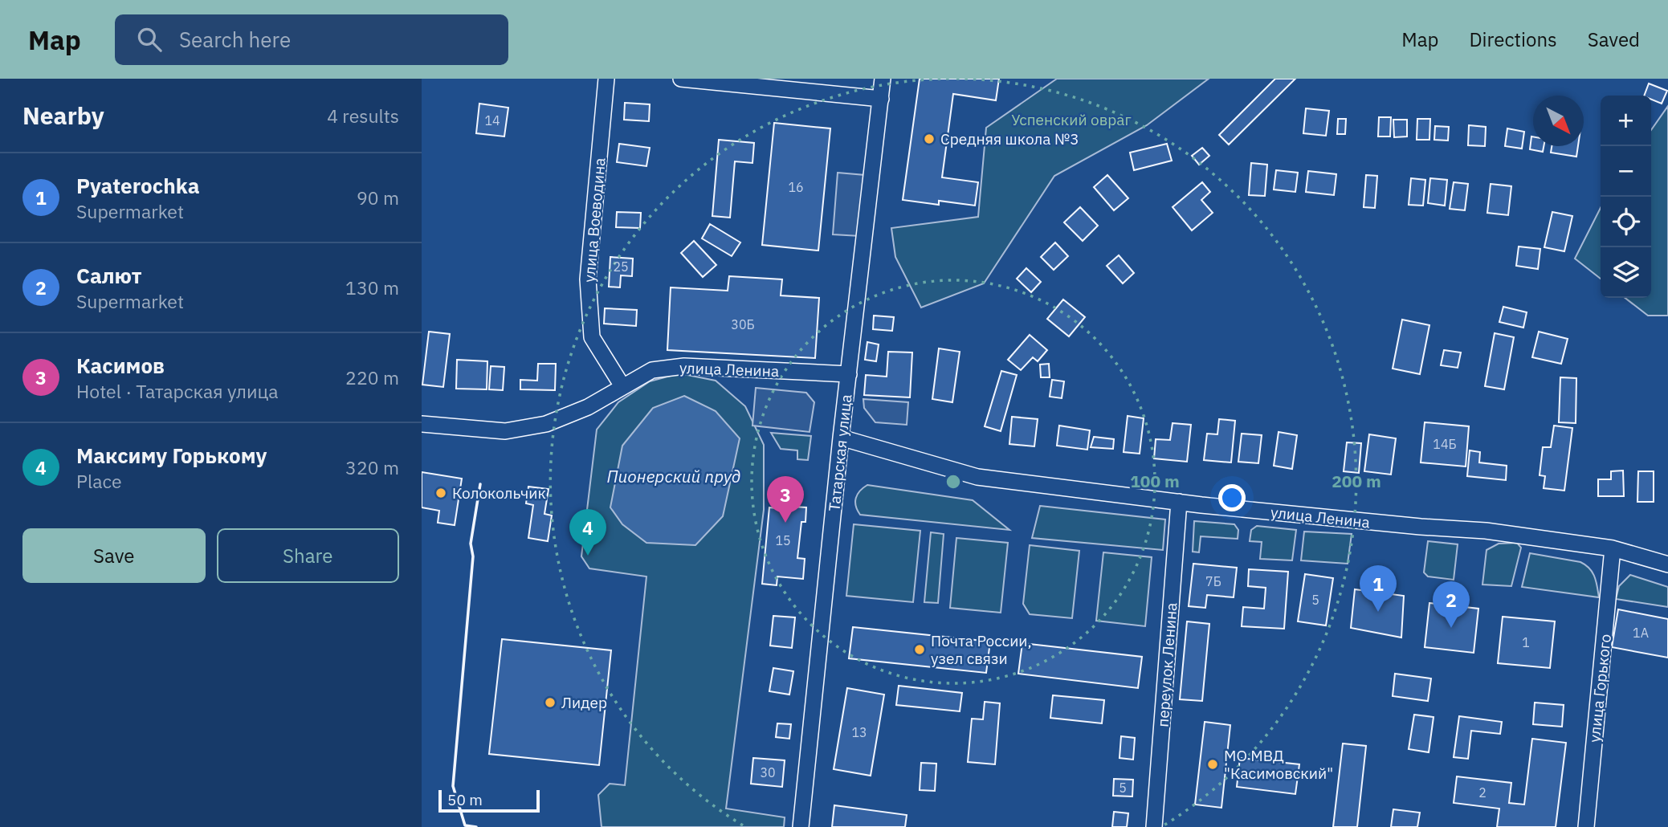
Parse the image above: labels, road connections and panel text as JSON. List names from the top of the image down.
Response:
{
  "streets": {
    "street": [
      "улица Воеводина",
      "улица Ленина",
      "Татарская улица",
      "переулок Ленина",
      "улица Горького"
    ]
  },
  "crossings": [
    ["улица Воеводина", "улица Ленина"],
    ["улица Ленина", "Татарская улица"],
    ["улица Ленина", "переулок Ленина"],
    ["улица Ленина", "улица Горького"]
  ],
  "water": ["Пионерский пруд"],
  "parks": ["Успенский овраг"],
  "places": [
    "Средняя школа №3",
    "Колокольчик",
    "Почта России, узел связи",
    "Лидер",
    "МО МВД \"Касимовский\""
  ],
  "house_numbers": [
    "14",
    "16",
    "25",
    "30Б",
    "14Б",
    "15",
    "7Б",
    "5",
    "1А",
    "1",
    "13",
    "30",
    "5",
    "2"
  ],
  "scale_bar": "50 m",
  "north": "bottom right",
  "page": {
    "header": "Map",
    "search": "Search here",
    "nav": ["Map", "Directions", "Saved"],
    "heading": ["Nearby", "4 results"],
    "map_buttons": ["+", "−"],
    "list": [
      {
        "mark": "1",
        "name": "Pyaterochka",
        "note": "Supermarket",
        "value": "90 m"
      },
      {
        "mark": "2",
        "name": "Салют",
        "note": "Supermarket",
        "value": "130 m"
      },
      {
        "mark": "3",
        "name": "Касимов",
        "note": "Hotel · Татарская улица",
        "value": "220 m"
      },
      {
        "mark": "4",
        "name": "Максиму Горькому",
        "note": "Place",
        "value": "320 m"
      }
    ],
    "pins": [
      "3",
      "4",
      "1",
      "2"
    ],
    "buttons": ["Save", "Share"],
    "scale": "50 m"
  },
  "rings": ["100 m", "200 m"]
}
